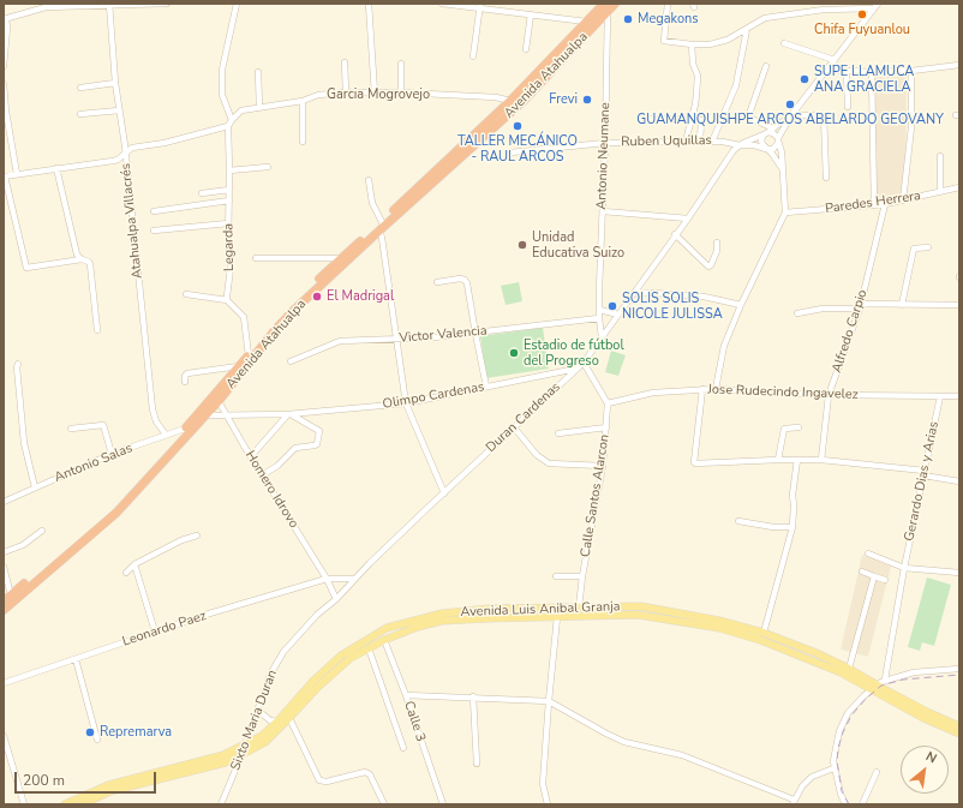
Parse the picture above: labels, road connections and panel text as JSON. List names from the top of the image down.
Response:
{
  "streets": {
    "highway": ["Avenida Atahualpa"],
    "main road": ["Avenida Luis Anibal Granja"],
    "street": [
      "Garcia Mogrovejo",
      "Ruben Uquillas",
      "Antonio Neumane",
      "Paredes Herrera",
      "Atahualpa Villacrés",
      "Legarda",
      "Alfredo Carpio",
      "Victor Valencia",
      "Jose Rudecindo Ingavelez",
      "Olimpo Cardenas",
      "Duran Cardenas",
      "Antonio Salas",
      "Gerardo Dias y Arias",
      "Homero Idrovo",
      "Calle Santos Alarcon",
      "Leonardo Paez",
      "Sixto Maria Duran",
      "Calle 3"
    ]
  },
  "crossings": [
    ["Avenida Atahualpa", "Garcia Mogrovejo"],
    ["Avenida Atahualpa", "Antonio Neumane"],
    ["Avenida Atahualpa", "Olimpo Cardenas"],
    ["Avenida Atahualpa", "Antonio Salas"],
    ["Avenida Atahualpa", "Homero Idrovo"],
    ["Garcia Mogrovejo", "Atahualpa Villacrés"],
    ["Garcia Mogrovejo", "Legarda"],
    ["Ruben Uquillas", "Antonio Neumane"],
    ["Ruben Uquillas", "Duran Cardenas"],
    ["Antonio Neumane", "Victor Valencia"],
    ["Antonio Neumane", "Duran Cardenas"],
    ["Paredes Herrera", "Alfredo Carpio"],
    ["Atahualpa Villacrés", "Antonio Salas"],
    ["Alfredo Carpio", "Jose Rudecindo Ingavelez"],
    ["Jose Rudecindo Ingavelez", "Gerardo Dias y Arias"],
    ["Jose Rudecindo Ingavelez", "Calle Santos Alarcon"],
    ["Olimpo Cardenas", "Duran Cardenas"],
    ["Olimpo Cardenas", "Homero Idrovo"],
    ["Duran Cardenas", "Sixto Maria Duran"],
    ["Homero Idrovo", "Leonardo Paez"],
    ["Homero Idrovo", "Sixto Maria Duran"],
    ["Calle Santos Alarcon", "Avenida Luis Anibal Granja"],
    ["Avenida Luis Anibal Granja", "Sixto Maria Duran"],
    ["Avenida Luis Anibal Granja", "Calle 3"]
  ],
  "places": [
    "Chifa Fuyuanlou",
    "Megakons",
    "SUPE LLAMUCA ANA GRACIELA",
    "Frevi",
    "GUAMANQUISHPE ARCOS ABELARDO GEOVANY",
    "TALLER MECÁNICO - RAUL ARCOS",
    "Unidad Educativa Suizo",
    "El Madrigal",
    "SOLIS SOLIS NICOLE JULISSA",
    "Estadio de fútbol del Progreso",
    "Repremarva"
  ],
  "scale_bar": "200 m",
  "north": "top right"
}
